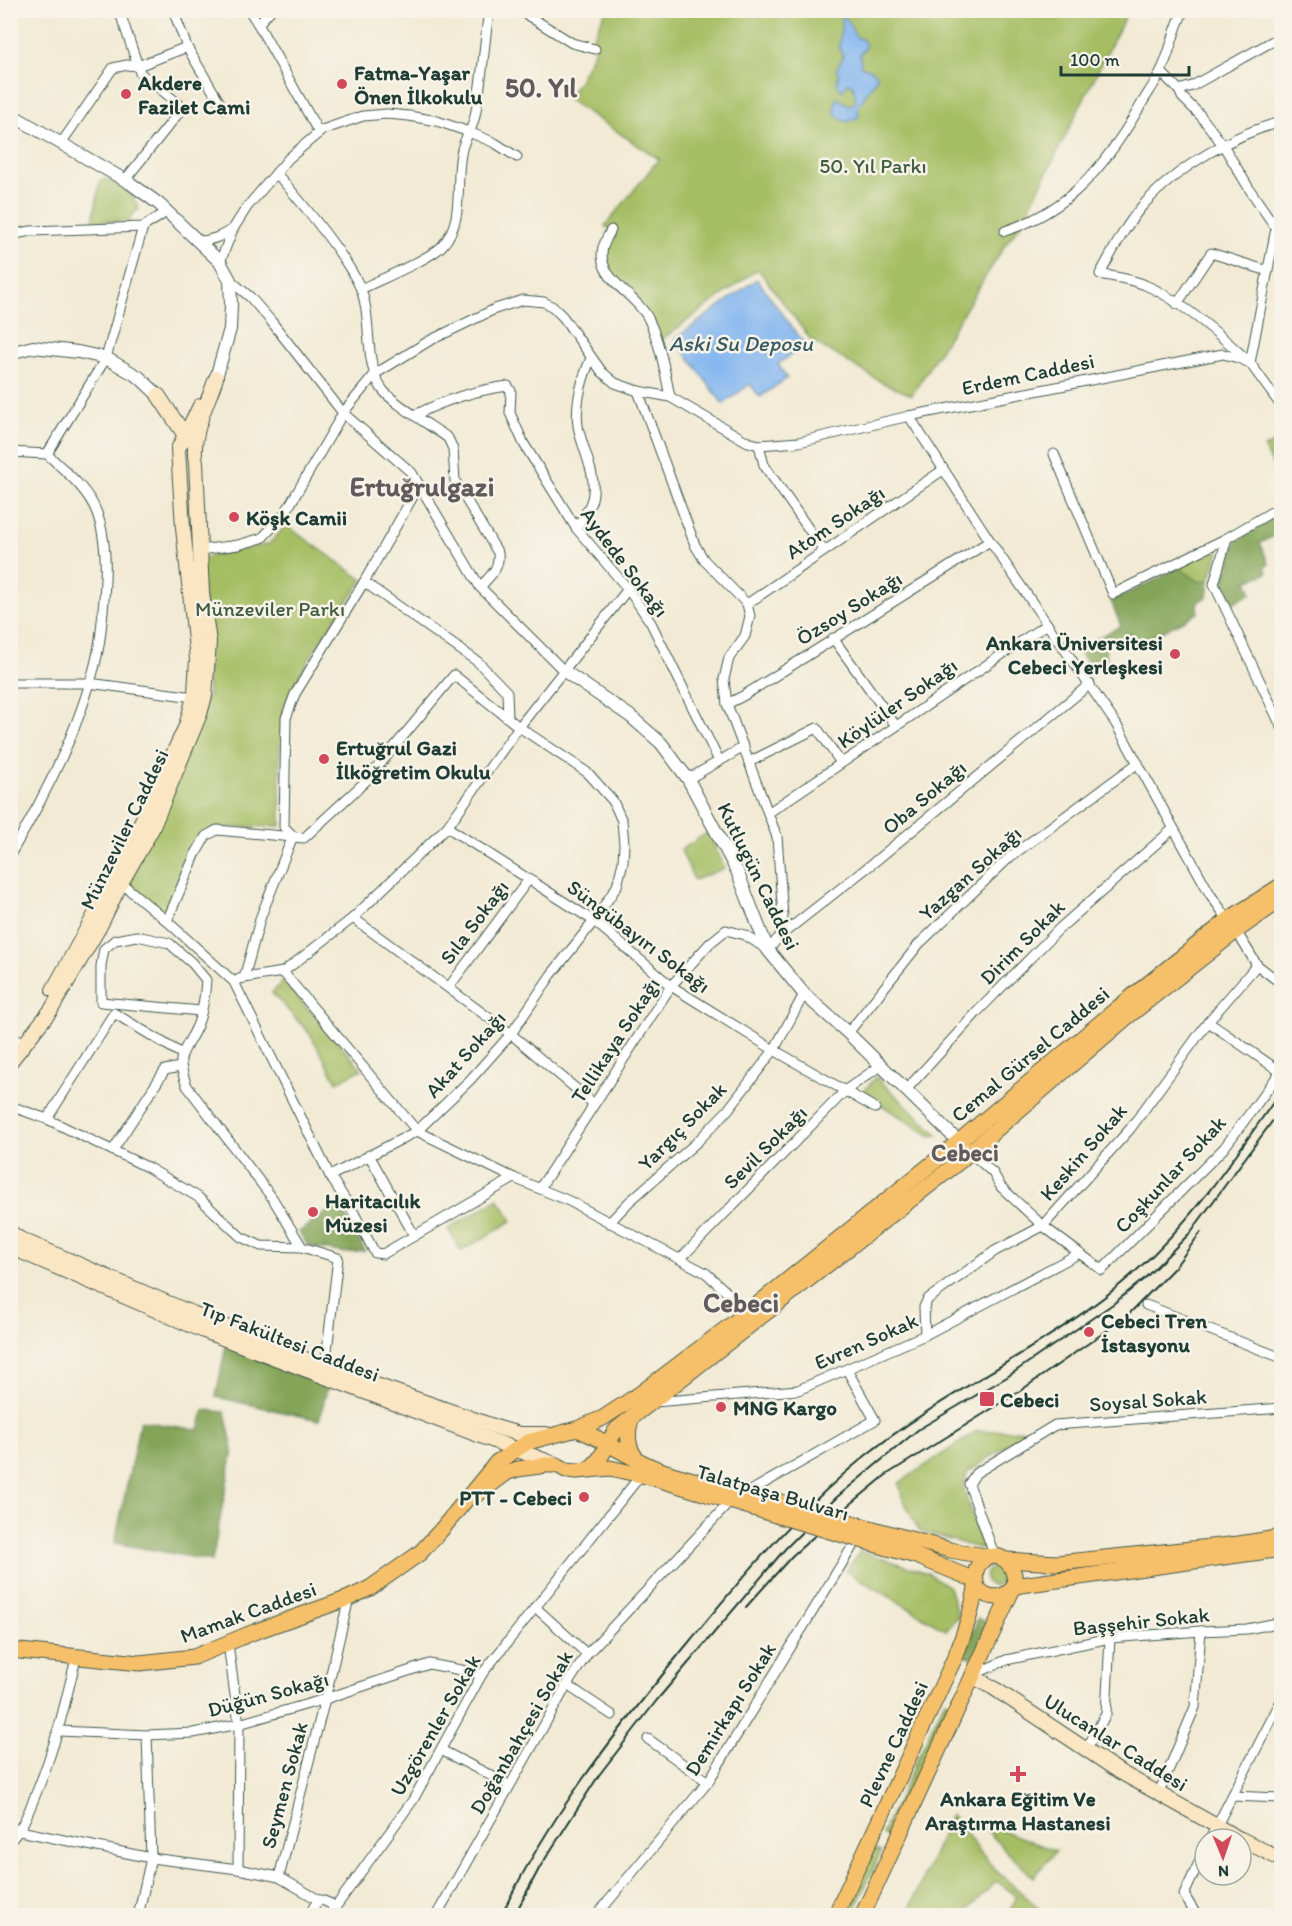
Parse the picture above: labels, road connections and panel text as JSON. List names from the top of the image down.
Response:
{
  "streets": {
    "main road": [
      "Münzeviler Caddesi",
      "Cemal Gürsel Caddesi",
      "Tıp Fakültesi Caddesi",
      "Talatpaşa Bulvarı",
      "Mamak Caddesi",
      "Ulucanlar Caddesi",
      "Plevne Caddesi"
    ],
    "street": [
      "Erdem Caddesi",
      "Atom Sokağı",
      "Aydede Sokağı",
      "Özsoy Sokağı",
      "Köylüler Sokağı",
      "Oba Sokağı",
      "Yazgan Sokağı",
      "Kutlugün Caddesi",
      "Sıla Sokağı",
      "Süngübayırı Sokağı",
      "Dirim Sokak",
      "Tellikaya Sokağı",
      "Akat Sokağı",
      "Yargıç Sokak",
      "Sevil Sokağı",
      "Keskin Sokak",
      "Coşkunlar Sokak",
      "Evren Sokak",
      "Soysal Sokak",
      "Başşehir Sokak",
      "Düğün Sokağı",
      "Demirkapı Sokak",
      "Uzgörenler Sokak",
      "Doğanbahçesi Sokak",
      "Seymen Sokak"
    ]
  },
  "crossings": [
    ["Oba Sokağı", "Kutlugün Caddesi"],
    ["Oba Sokağı", "Tellikaya Sokağı"],
    ["Yazgan Sokağı", "Kutlugün Caddesi"],
    ["Kutlugün Caddesi", "Dirim Sokak"],
    ["Kutlugün Caddesi", "Tellikaya Sokağı"],
    ["Kutlugün Caddesi", "Cemal Gürsel Caddesi"],
    ["Kutlugün Caddesi", "Yargıç Sokak"],
    ["Kutlugün Caddesi", "Sevil Sokağı"],
    ["Sıla Sokağı", "Süngübayırı Sokağı"],
    ["Süngübayırı Sokağı", "Tellikaya Sokağı"],
    ["Süngübayırı Sokağı", "Akat Sokağı"],
    ["Süngübayırı Sokağı", "Yargıç Sokak"],
    ["Süngübayırı Sokağı", "Sevil Sokağı"],
    ["Cemal Gürsel Caddesi", "Tıp Fakültesi Caddesi"],
    ["Cemal Gürsel Caddesi", "Evren Sokak"],
    ["Cemal Gürsel Caddesi", "Talatpaşa Bulvarı"],
    ["Cemal Gürsel Caddesi", "Mamak Caddesi"],
    ["Keskin Sokak", "Evren Sokak"],
    ["Coşkunlar Sokak", "Evren Sokak"],
    ["Tıp Fakültesi Caddesi", "Talatpaşa Bulvarı"],
    ["Tıp Fakültesi Caddesi", "Mamak Caddesi"],
    ["Soysal Sokak", "Talatpaşa Bulvarı"],
    ["Soysal Sokak", "Plevne Caddesi"],
    ["Talatpaşa Bulvarı", "Mamak Caddesi"],
    ["Talatpaşa Bulvarı", "Demirkapı Sokak"],
    ["Talatpaşa Bulvarı", "Uzgörenler Sokak"],
    ["Talatpaşa Bulvarı", "Doğanbahçesi Sokak"],
    ["Talatpaşa Bulvarı", "Plevne Caddesi"],
    ["Mamak Caddesi", "Seymen Sokak"],
    ["Başşehir Sokak", "Ulucanlar Caddesi"],
    ["Başşehir Sokak", "Plevne Caddesi"],
    ["Düğün Sokağı", "Uzgörenler Sokak"],
    ["Düğün Sokağı", "Seymen Sokak"],
    ["Ulucanlar Caddesi", "Plevne Caddesi"]
  ],
  "districts": [
    "50. Yıl",
    "Ertuğrulgazi",
    "Cebeci",
    "Cebeci"
  ],
  "water": ["Aski Su Deposu"],
  "parks": ["50. Yıl Parkı", "Münzeviler Parkı"],
  "places": {
    "other": [
      "Fatma-Yaşar Önen İlkokulu",
      "Akdere Fazilet Cami",
      "Köşk Camii",
      "Ankara Üniversitesi Cebeci Yerleşkesi",
      "Ertuğrul Gazi İlköğretim Okulu",
      "Haritacılık Müzesi",
      "Cebeci Tren İstasyonu",
      "MNG Kargo",
      "PTT - Cebeci"
    ],
    "transit": ["Cebeci"],
    "health": ["Ankara Eğitim Ve Araştırma Hastanesi"]
  },
  "scale_bar": "100 m",
  "north": "bottom"
}
